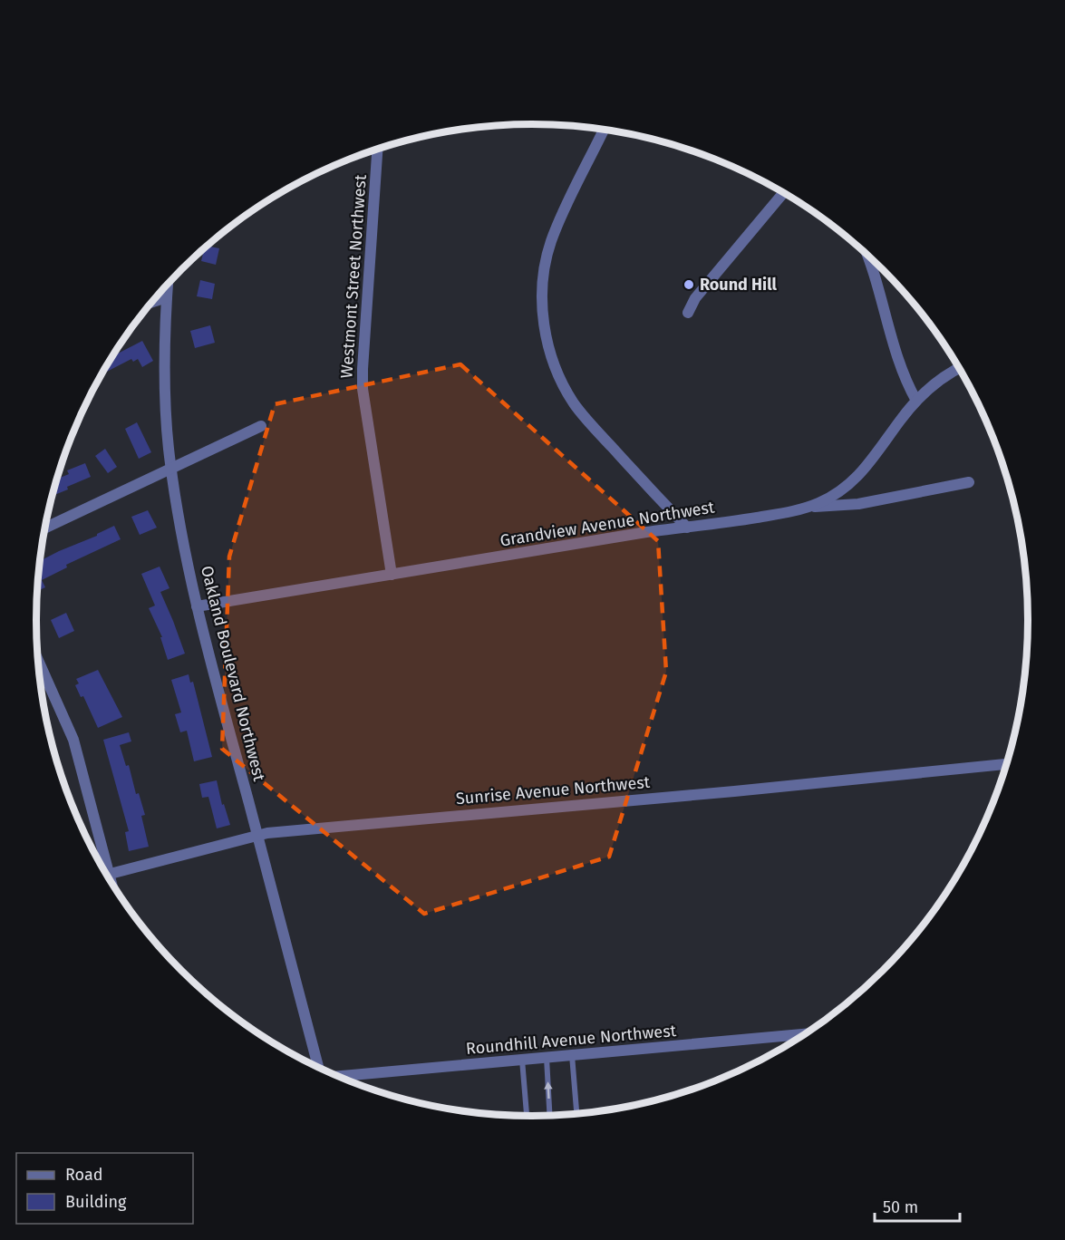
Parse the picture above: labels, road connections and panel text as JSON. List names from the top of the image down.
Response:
{
  "streets": {
    "street": [
      "Westmont Street Northwest",
      "Grandview Avenue Northwest",
      "Oakland Boulevard Northwest",
      "Sunrise Avenue Northwest",
      "Roundhill Avenue Northwest"
    ]
  },
  "crossings": [
    ["Westmont Street Northwest", "Grandview Avenue Northwest"],
    ["Grandview Avenue Northwest", "Oakland Boulevard Northwest"],
    ["Oakland Boulevard Northwest", "Sunrise Avenue Northwest"]
  ],
  "places": ["Round Hill"],
  "legend": ["Road", "Building"],
  "scale_bar": "50 m"
}
